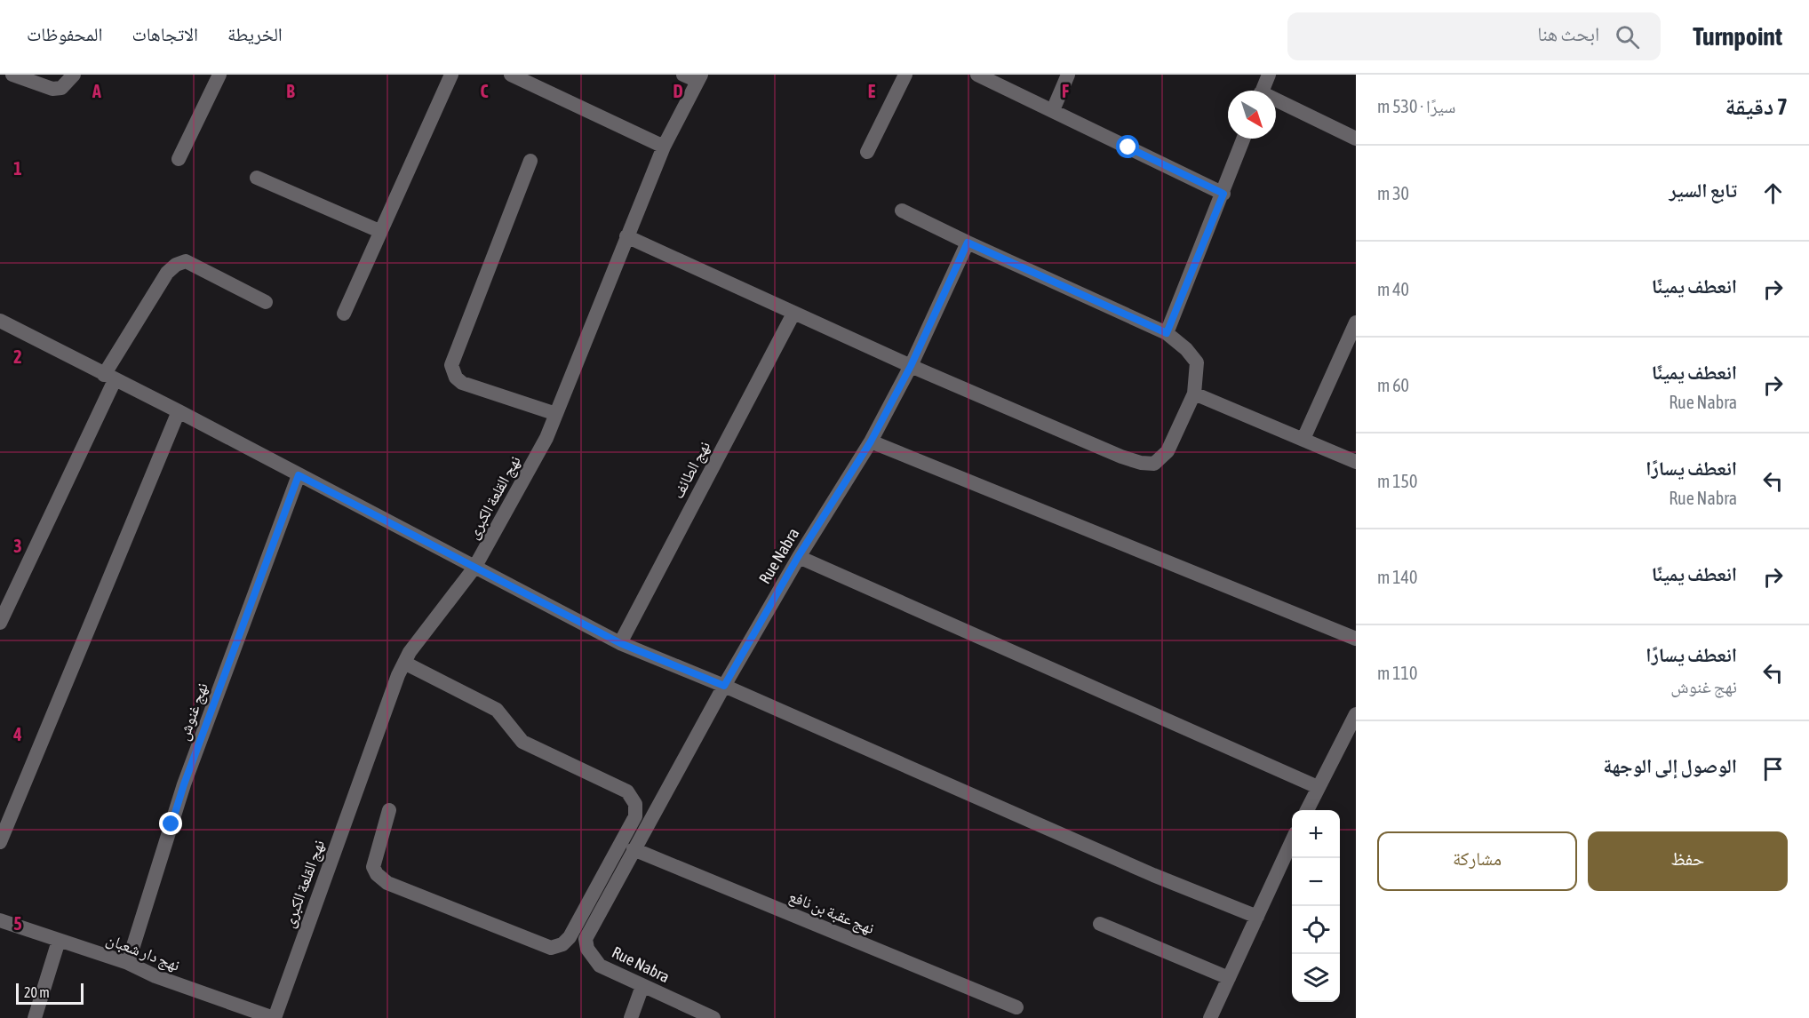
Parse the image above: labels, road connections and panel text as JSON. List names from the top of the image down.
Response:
{
  "streets": {
    "street": [
      "نهج الطائف",
      "نهج القلعة الكبرى",
      "Rue Nabra",
      "نهج غنوش",
      "نهج عقبة بن نافع",
      "نهج دار شعبان"
    ]
  },
  "crossings": [
    ["نهج القلعة الكبرى", "نهج دار شعبان"],
    ["Rue Nabra", "نهج عقبة بن نافع"],
    ["نهج غنوش", "نهج دار شعبان"]
  ],
  "scale_bar": "20 m",
  "north": "bottom right",
  "page": {
    "header": "Turnpoint",
    "search": "ابحث هنا",
    "nav": ["الخريطة", "الاتجاهات", "المحفوظات"],
    "heading": ["7 دقيقة", "سيرًا · 530 m"],
    "list": [
      ["تابع السير", "30 m"],
      ["انعطف يمينًا", "40 m"],
      ["انعطف يمينًا", "Rue Nabra", "60 m"],
      ["انعطف يسارًا", "Rue Nabra", "150 m"],
      ["انعطف يمينًا", "140 m"],
      ["انعطف يسارًا", "نهج غنوش", "110 m"],
      "الوصول إلى الوجهة"
    ],
    "map_buttons": ["+", "−"],
    "buttons": ["حفظ", "مشاركة"],
    "scale": "20 m"
  },
  "grid": {
    "columns": [
      "A",
      "B",
      "C",
      "D",
      "E",
      "F"
    ],
    "rows": [
      "1",
      "2",
      "3",
      "4",
      "5"
    ]
  }
}
